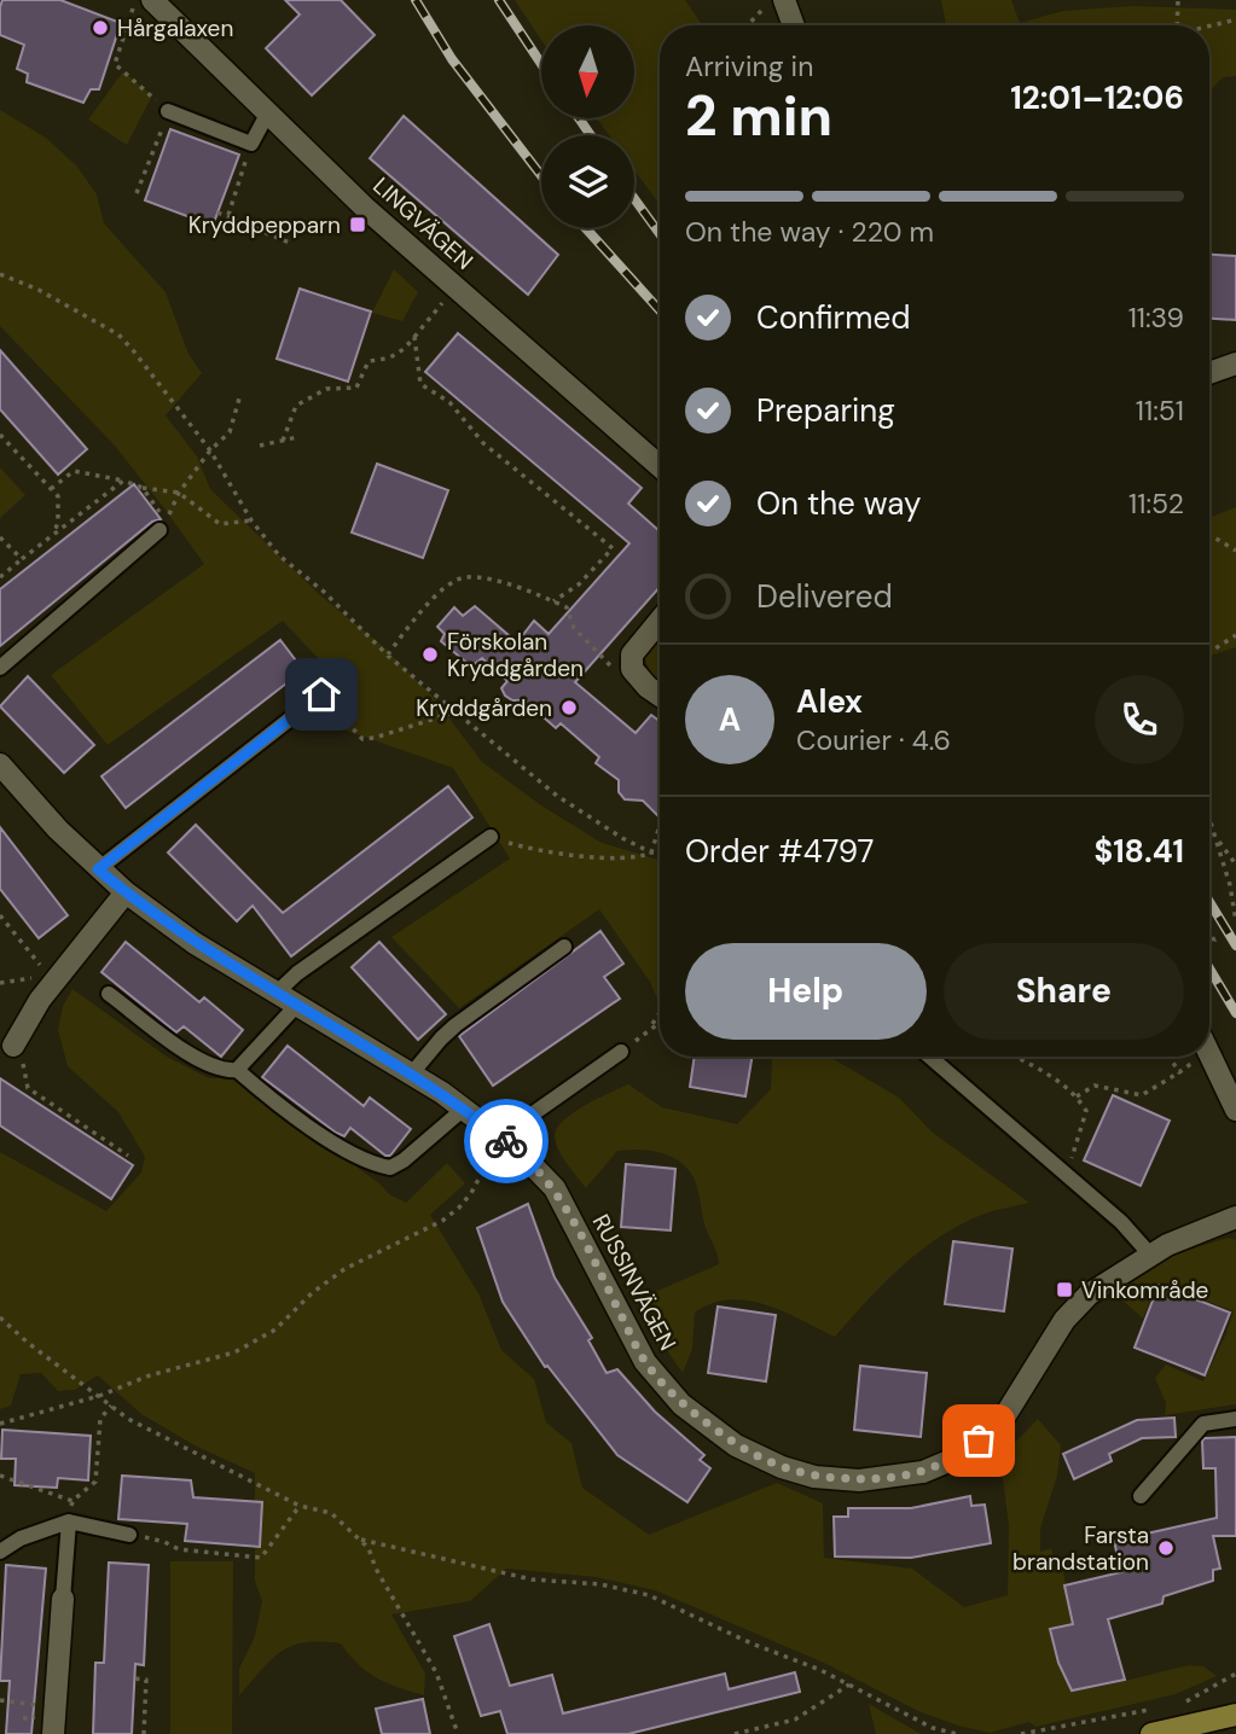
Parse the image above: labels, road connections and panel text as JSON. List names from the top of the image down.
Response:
{
  "streets": {
    "street": ["LINGVÄGEN", "RUSSINVÄGEN"]
  },
  "places": {
    "other": [
      "Hårgalaxen",
      "Förskolan Kryddgården",
      "Kryddgården",
      "Farsta brandstation"
    ],
    "transit": ["Kryddpepparn", "Vinkområde"]
  },
  "north": "bottom",
  "page": {
    "heading": ["2 min", "Arriving in", "12:01–12:06"],
    "panel": [
      "Alex",
      "Courier · 4.6",
      "Order #4797",
      "$18.41"
    ],
    "bar": "On the way · 220 m",
    "list": [
      ["Confirmed", "11:39"],
      ["Preparing", "11:51"],
      ["On the way", "11:52"],
      "Delivered"
    ],
    "round": "A",
    "buttons": ["Help", "Share"]
  }
}
